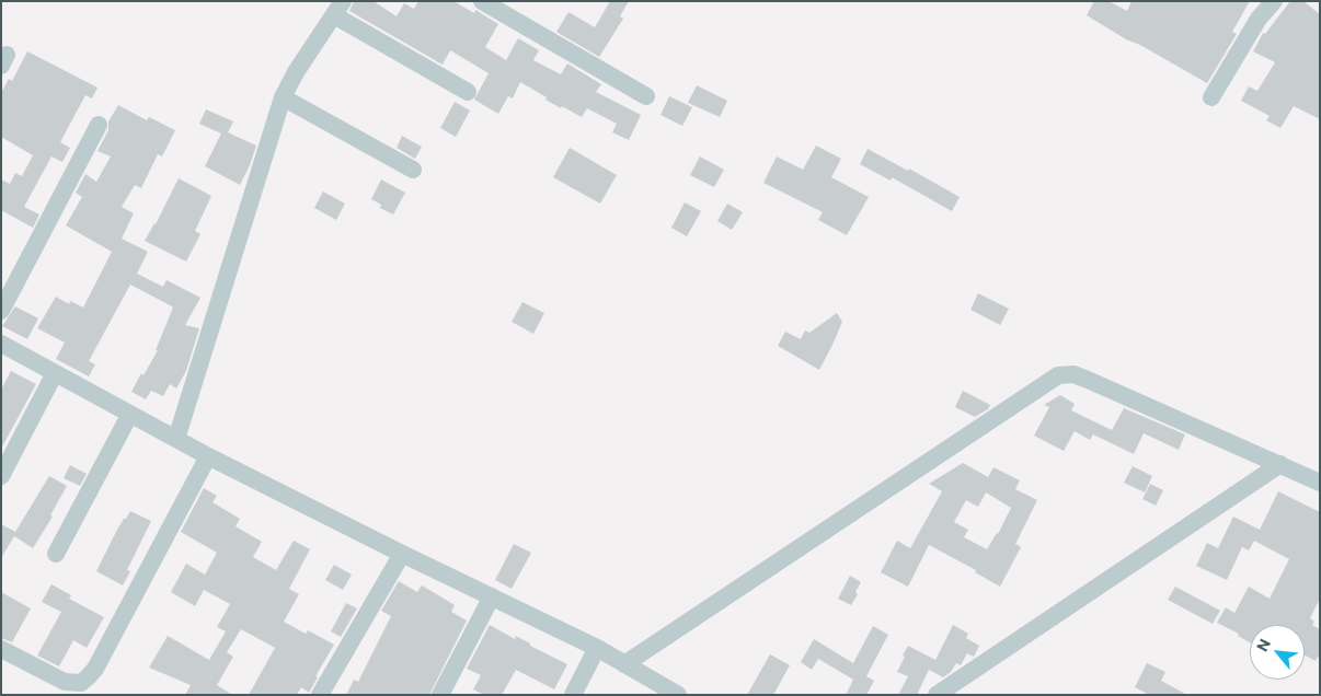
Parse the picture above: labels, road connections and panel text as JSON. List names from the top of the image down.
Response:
{
  "north": "top left"
}
